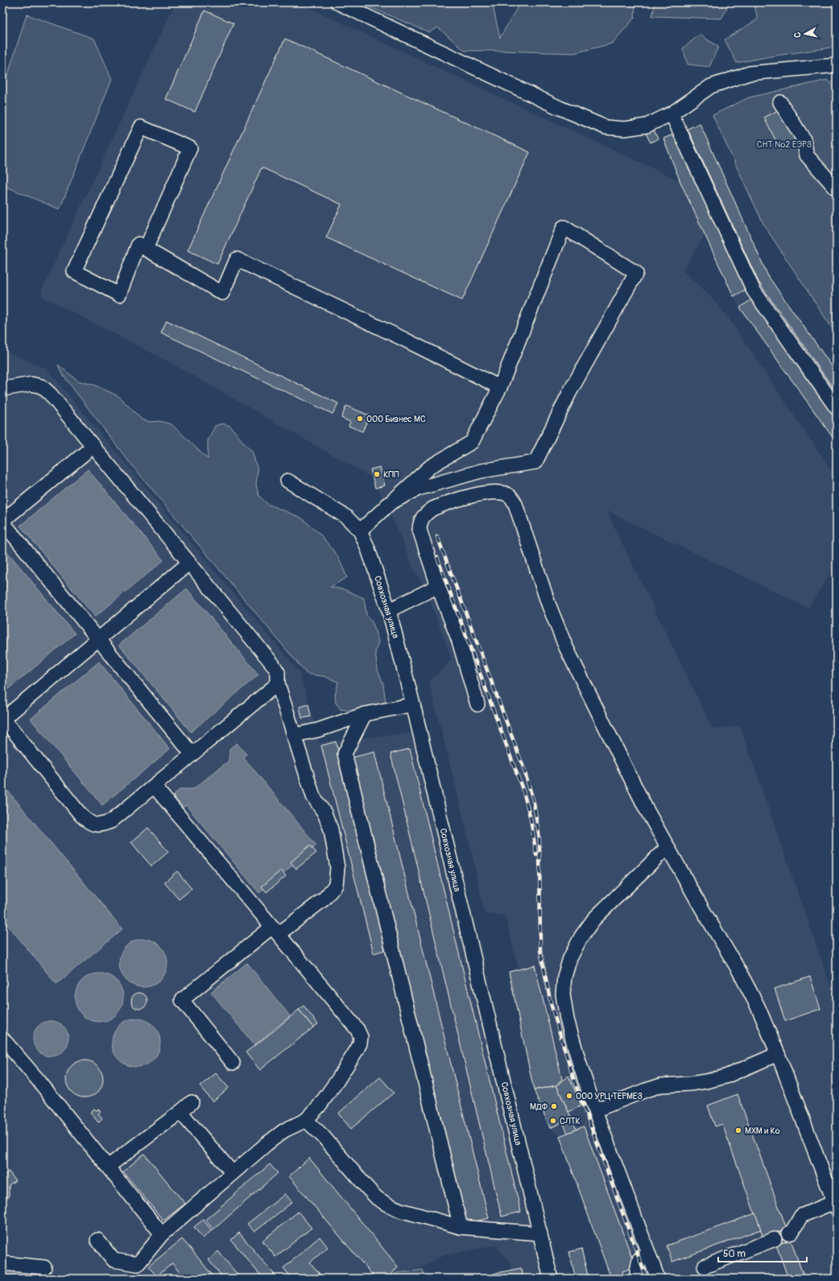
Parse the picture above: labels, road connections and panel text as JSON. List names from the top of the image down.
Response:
{
  "streets": {
    "street": ["Совхозная улица"]
  },
  "parks": ["СНТ №2 ЕЭРЗ"],
  "places": [
    "ООО Бизнес МС",
    "КПП",
    "ООО УРЦ ТЕРМЕЗ",
    "МДФ",
    "СЛТК",
    "МХМ и Ко"
  ],
  "scale_bar": "50 m",
  "north": "left"
}
